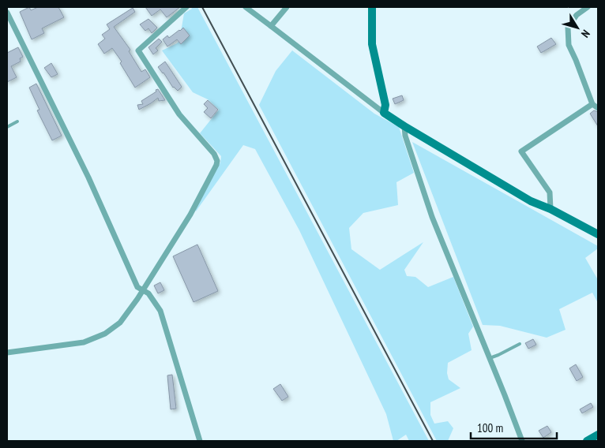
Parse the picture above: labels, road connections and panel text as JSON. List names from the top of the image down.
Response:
{
  "scale_bar": "100 m",
  "north": "bottom right"
}
